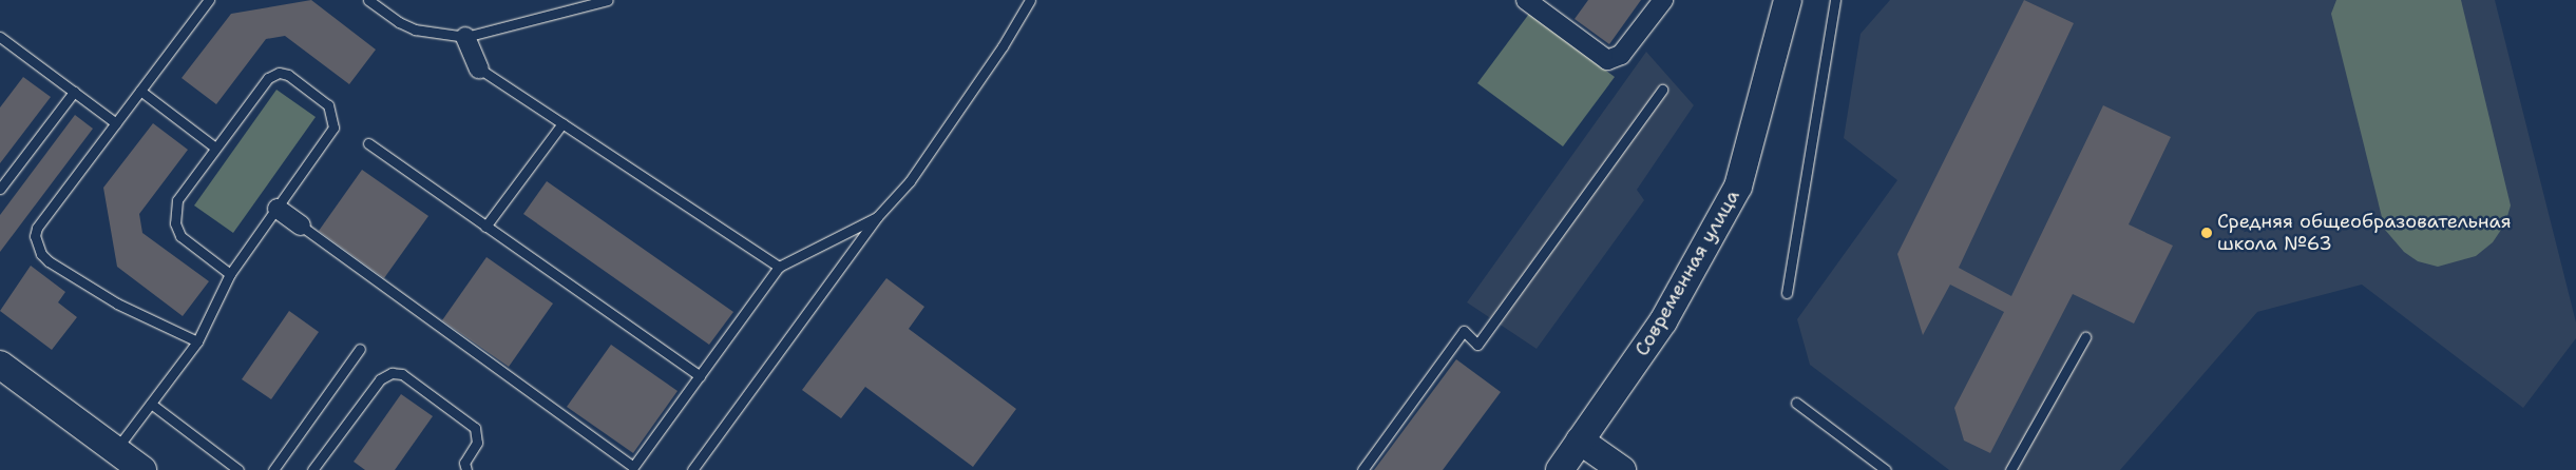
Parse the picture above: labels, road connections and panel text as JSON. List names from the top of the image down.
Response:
{
  "streets": {
    "street": ["Современная улица"]
  },
  "places": ["Средняя общеобразовательная школа №63"]
}
